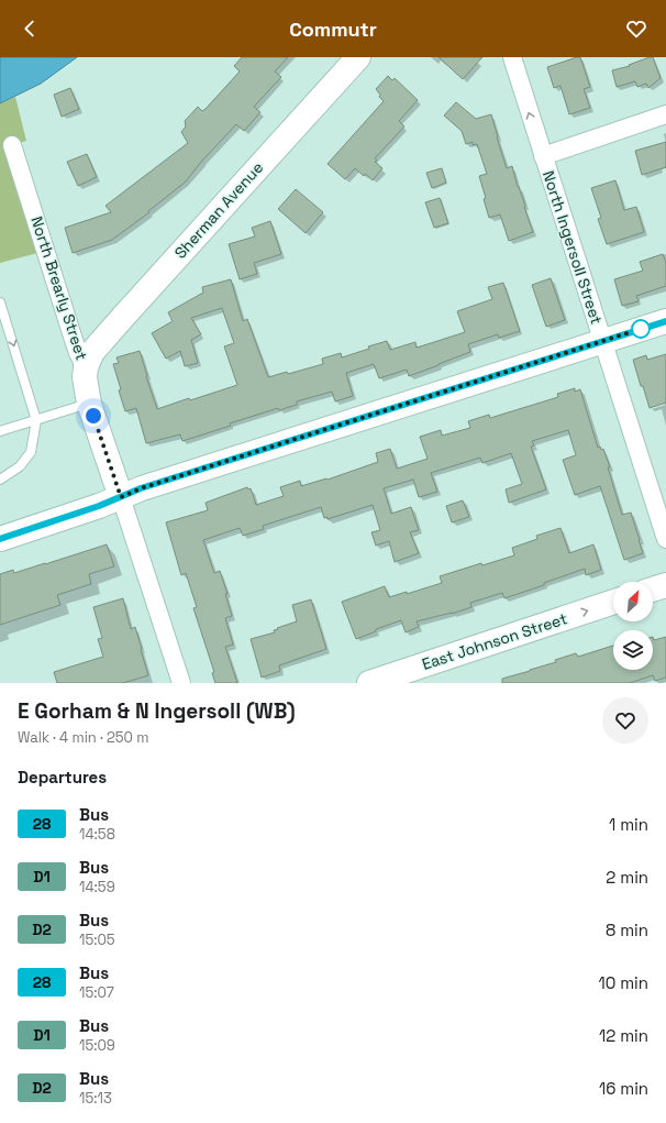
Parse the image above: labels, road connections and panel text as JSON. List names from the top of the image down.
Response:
{
  "streets": {
    "main road": ["Sherman Avenue", "North Brearly Street", "East Johnson Street"],
    "street": ["North Ingersoll Street"]
  },
  "crossings": [
    ["Sherman Avenue", "North Brearly Street"]
  ],
  "one_way": ["East Johnson Street"],
  "lines": ["bus line 28"],
  "north": "top right",
  "page": {
    "header": "Commutr",
    "heading": [
      ["E Gorham & N Ingersoll (WB)", "Walk · 4 min · 250 m"],
      "Departures"
    ],
    "list": [
      {
        "mark": "28",
        "name": "Bus",
        "note": "14:58",
        "value": "1 min"
      },
      {
        "mark": "D1",
        "name": "Bus",
        "note": "14:59",
        "value": "2 min"
      },
      {
        "mark": "D2",
        "name": "Bus",
        "note": "15:05",
        "value": "8 min"
      },
      {
        "mark": "28",
        "name": "Bus",
        "note": "15:07",
        "value": "10 min"
      },
      {
        "mark": "D1",
        "name": "Bus",
        "note": "15:09",
        "value": "12 min"
      },
      {
        "mark": "D2",
        "name": "Bus",
        "note": "15:13",
        "value": "16 min"
      }
    ]
  }
}
